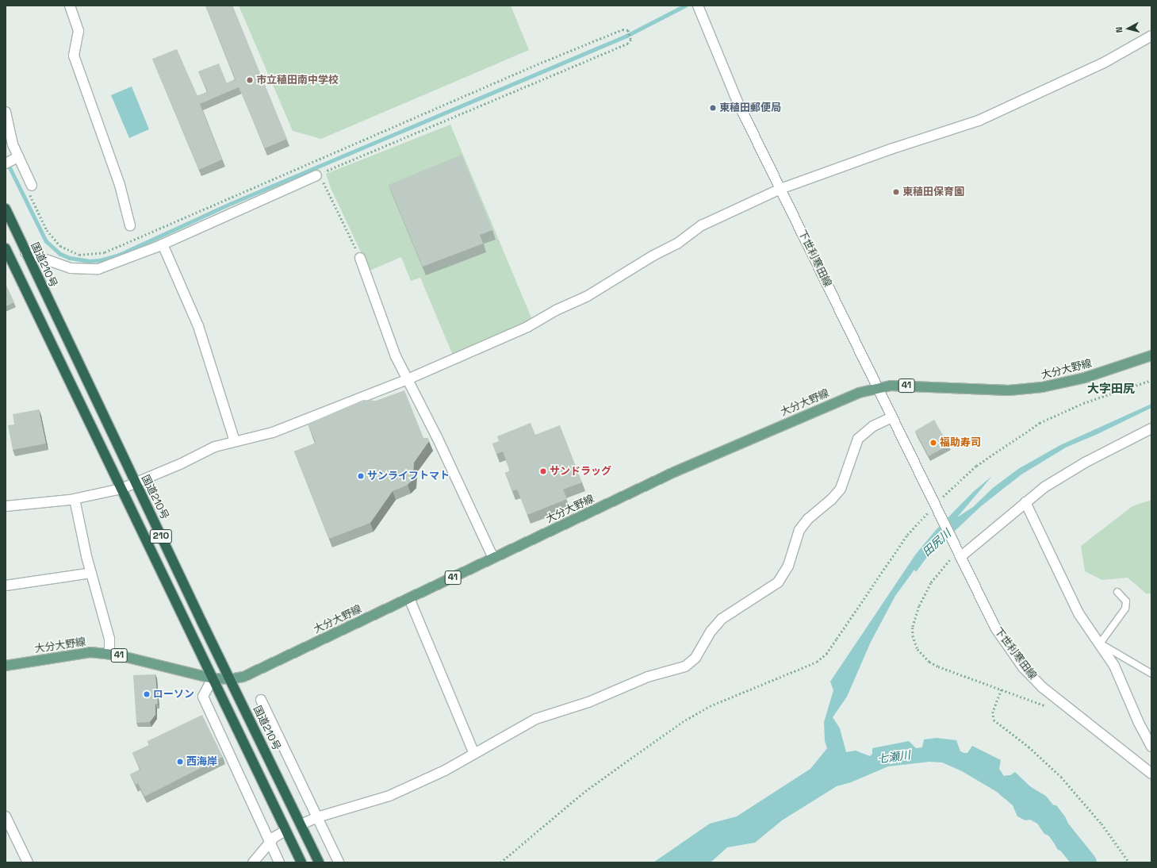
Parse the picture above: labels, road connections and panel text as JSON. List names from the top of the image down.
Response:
{
  "streets": {
    "highway": ["国道210号", "210"],
    "main road": ["大分大野線", "41"],
    "street": ["下世利寒田線"]
  },
  "crossings": [
    ["下世利寒田線", "大分大野線"],
    ["国道210号", "大分大野線"],
    ["大分大野線", "210"]
  ],
  "districts": ["大字田尻"],
  "water": ["田尻川", "七瀬川"],
  "places": [
    "市立稙田南中学校",
    "東稙田郵便局",
    "東稙田保育園",
    "福助寿司",
    "サンドラッグ",
    "サンライフトマト",
    "ローソン",
    "西海岸"
  ],
  "north": "left"
}
